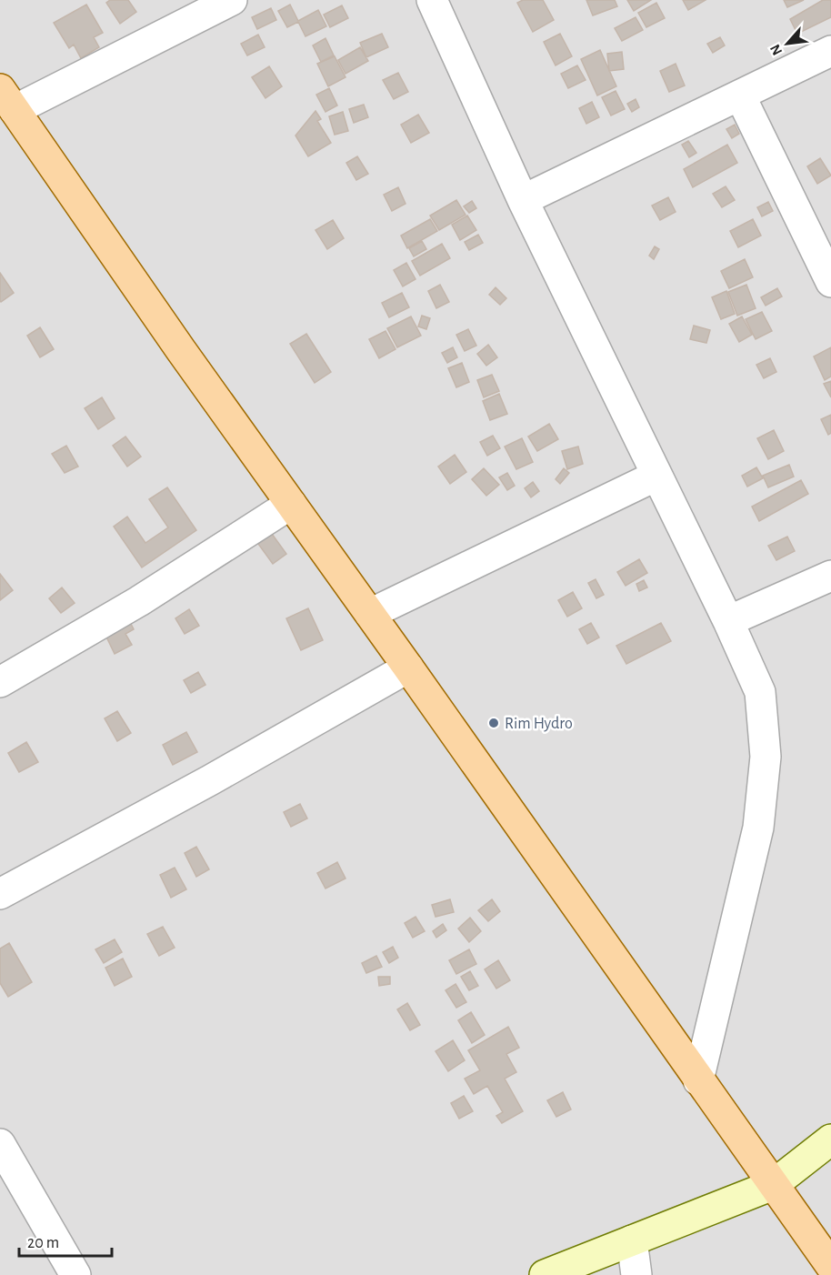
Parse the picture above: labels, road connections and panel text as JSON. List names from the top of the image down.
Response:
{
  "places": ["Rim Hydro"],
  "scale_bar": "20 m",
  "north": "bottom left"
}
